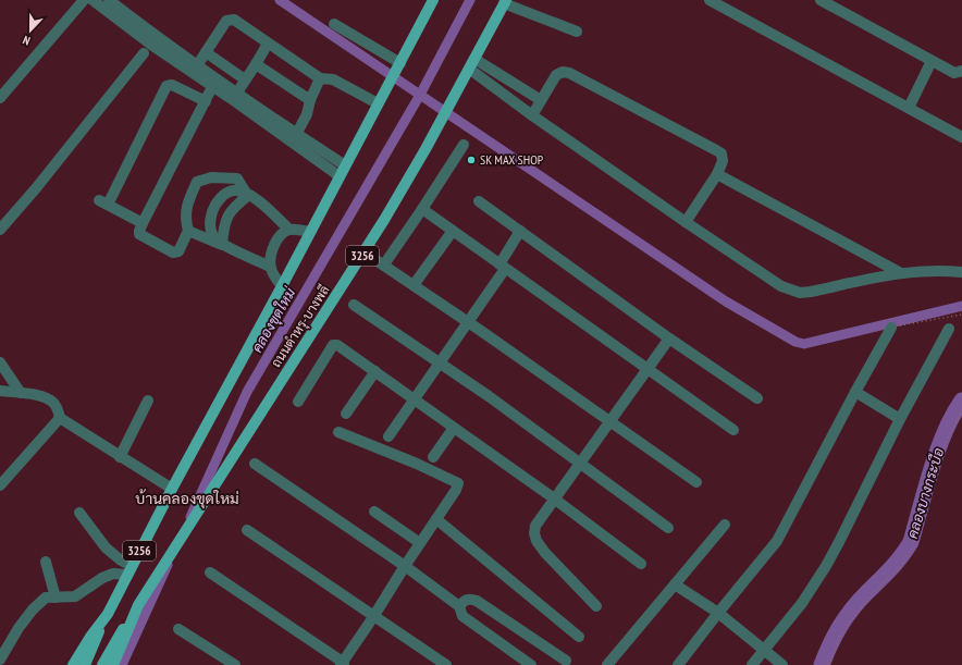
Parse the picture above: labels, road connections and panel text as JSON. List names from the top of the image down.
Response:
{
  "streets": {
    "main road": ["3256", "ถนนตำหรุ-บางพลี"]
  },
  "crossings": [
    ["3256", "ถนนตำหรุ-บางพลี"]
  ],
  "districts": ["บ้านคลองขุดใหม่"],
  "water": ["คลองขุดใหม่", "คลองบางกระบือ"],
  "places": ["SK MAX SHOP"],
  "north": "bottom"
}
